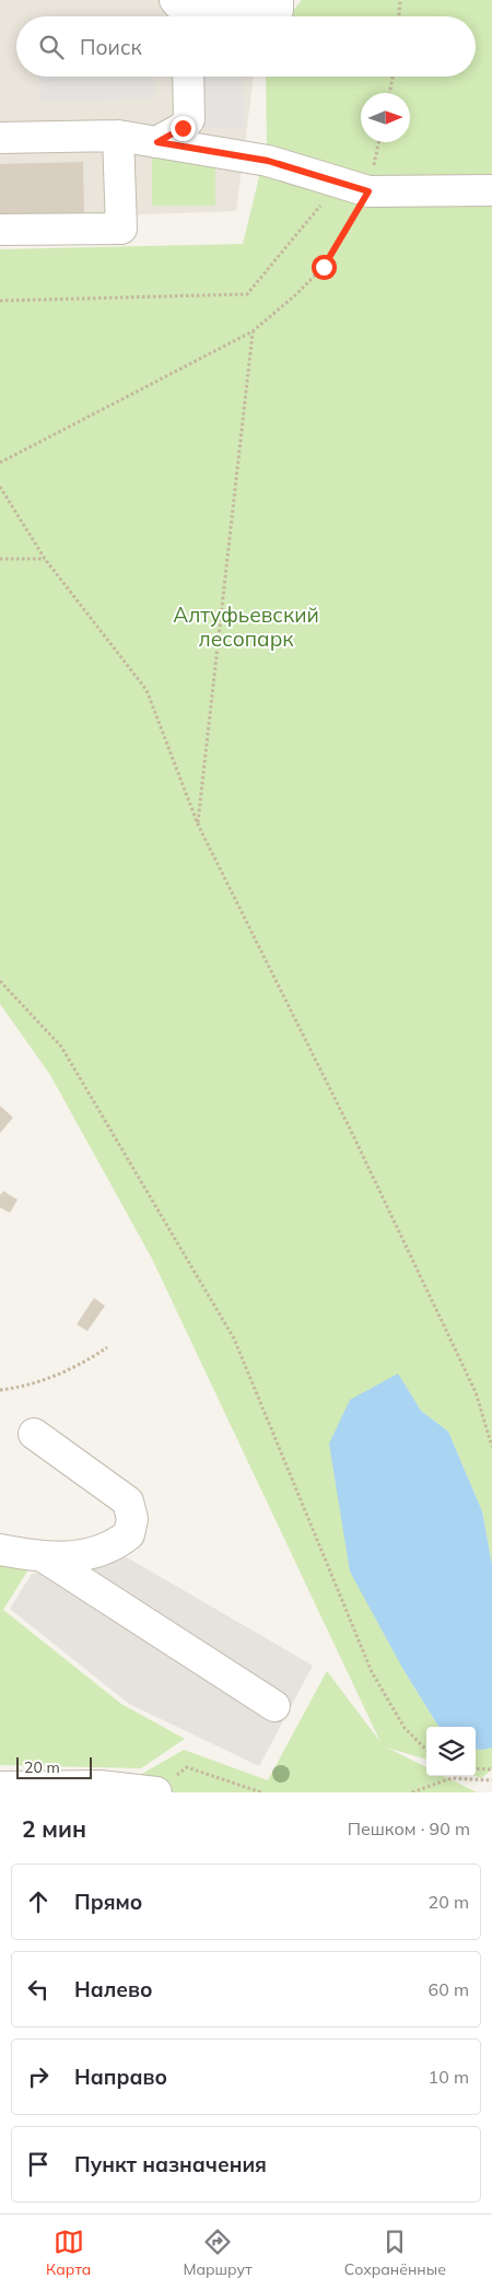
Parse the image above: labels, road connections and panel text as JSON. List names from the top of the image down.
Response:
{
  "parks": ["Алтуфьевский лесопарк"],
  "scale_bar": "20 m",
  "north": "right",
  "page": {
    "search": "Поиск",
    "scale": "20 m",
    "heading": ["2 мин", "Пешком · 90 m"],
    "list": [
      ["Прямо", "20 m"],
      ["Налево", "60 m"],
      ["Направо", "10 m"],
      "Пункт назначения"
    ],
    "nav": ["Карта", "Маршрут", "Сохранённые"]
  }
}
